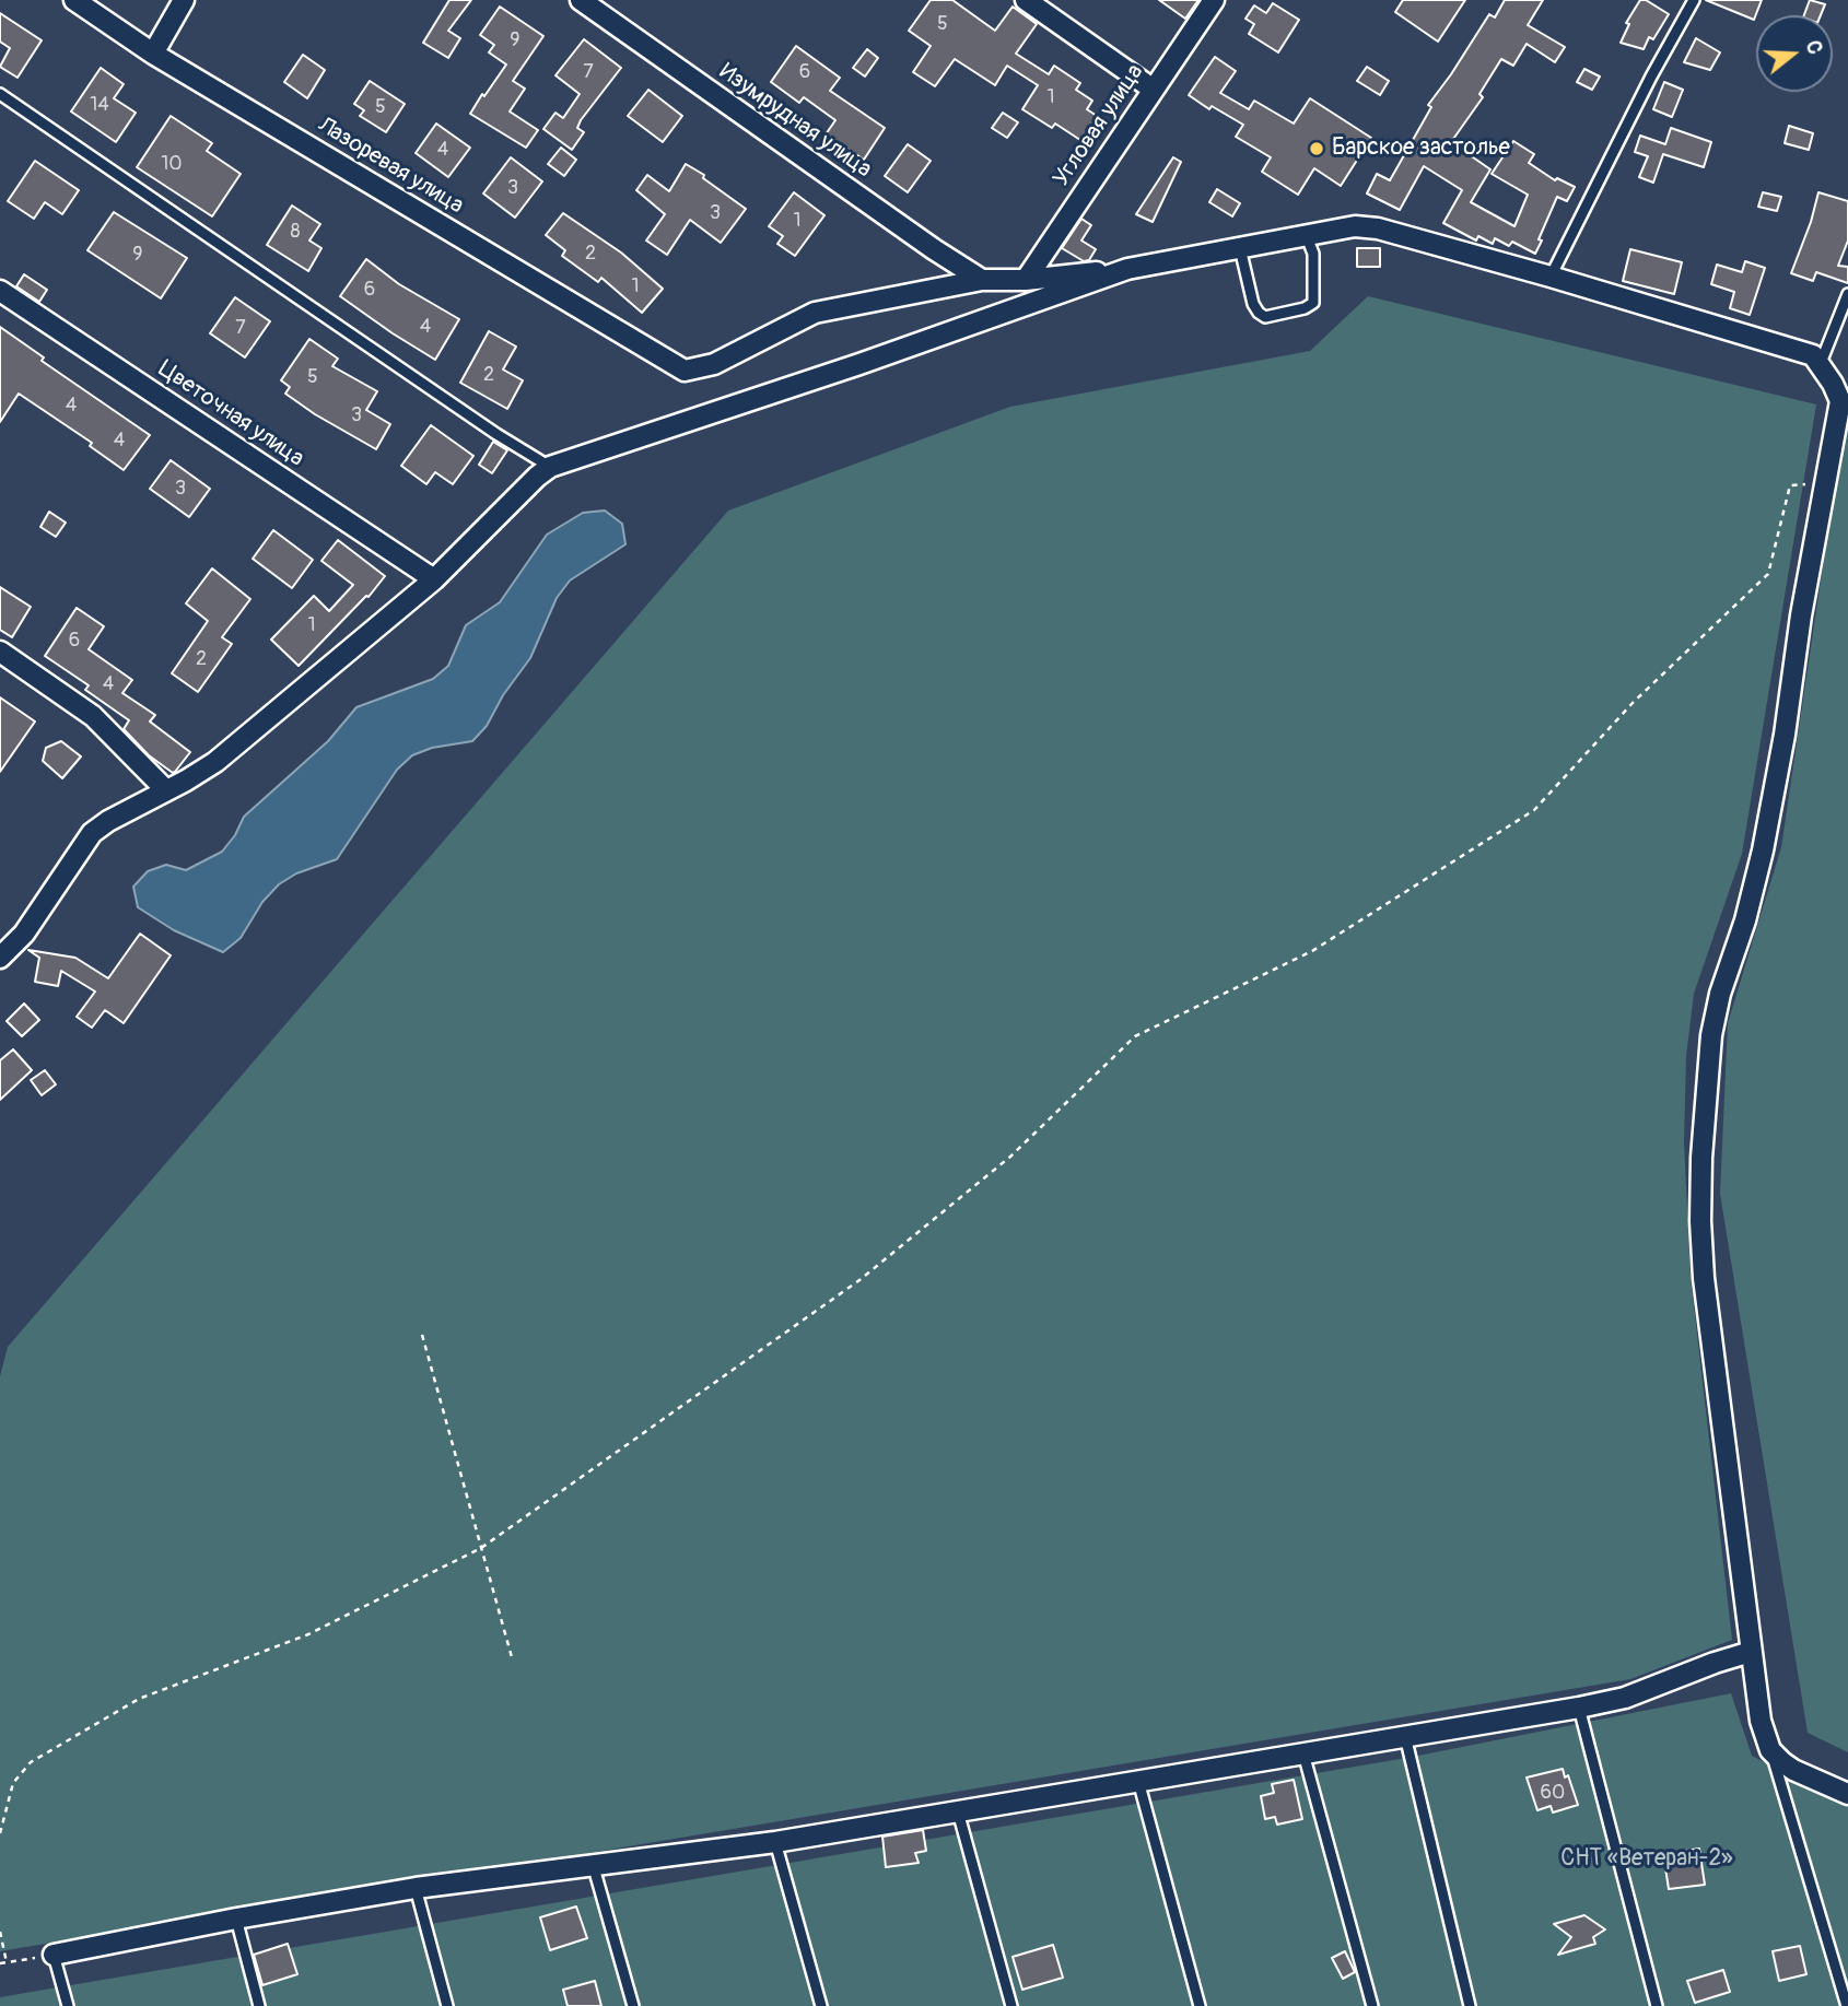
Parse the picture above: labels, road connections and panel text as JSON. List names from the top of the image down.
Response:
{
  "streets": {
    "street": [
      "Изумрудная улица",
      "Угловая улица",
      "Лазоревая улица",
      "Цветочная улица"
    ]
  },
  "crossings": [
    ["Изумрудная улица", "Лазоревая улица"]
  ],
  "parks": ["СНТ «Ветеран-2»"],
  "places": ["Барское застолье"],
  "house_numbers": [
    "5",
    "9",
    "7",
    "6",
    "1",
    "14",
    "5",
    "4",
    "10",
    "3",
    "3",
    "1",
    "8",
    "2",
    "9",
    "1",
    "6",
    "4",
    "7",
    "2",
    "5",
    "4",
    "3",
    "4",
    "3",
    "1",
    "6",
    "2",
    "4",
    "60"
  ],
  "north": "right"
}
